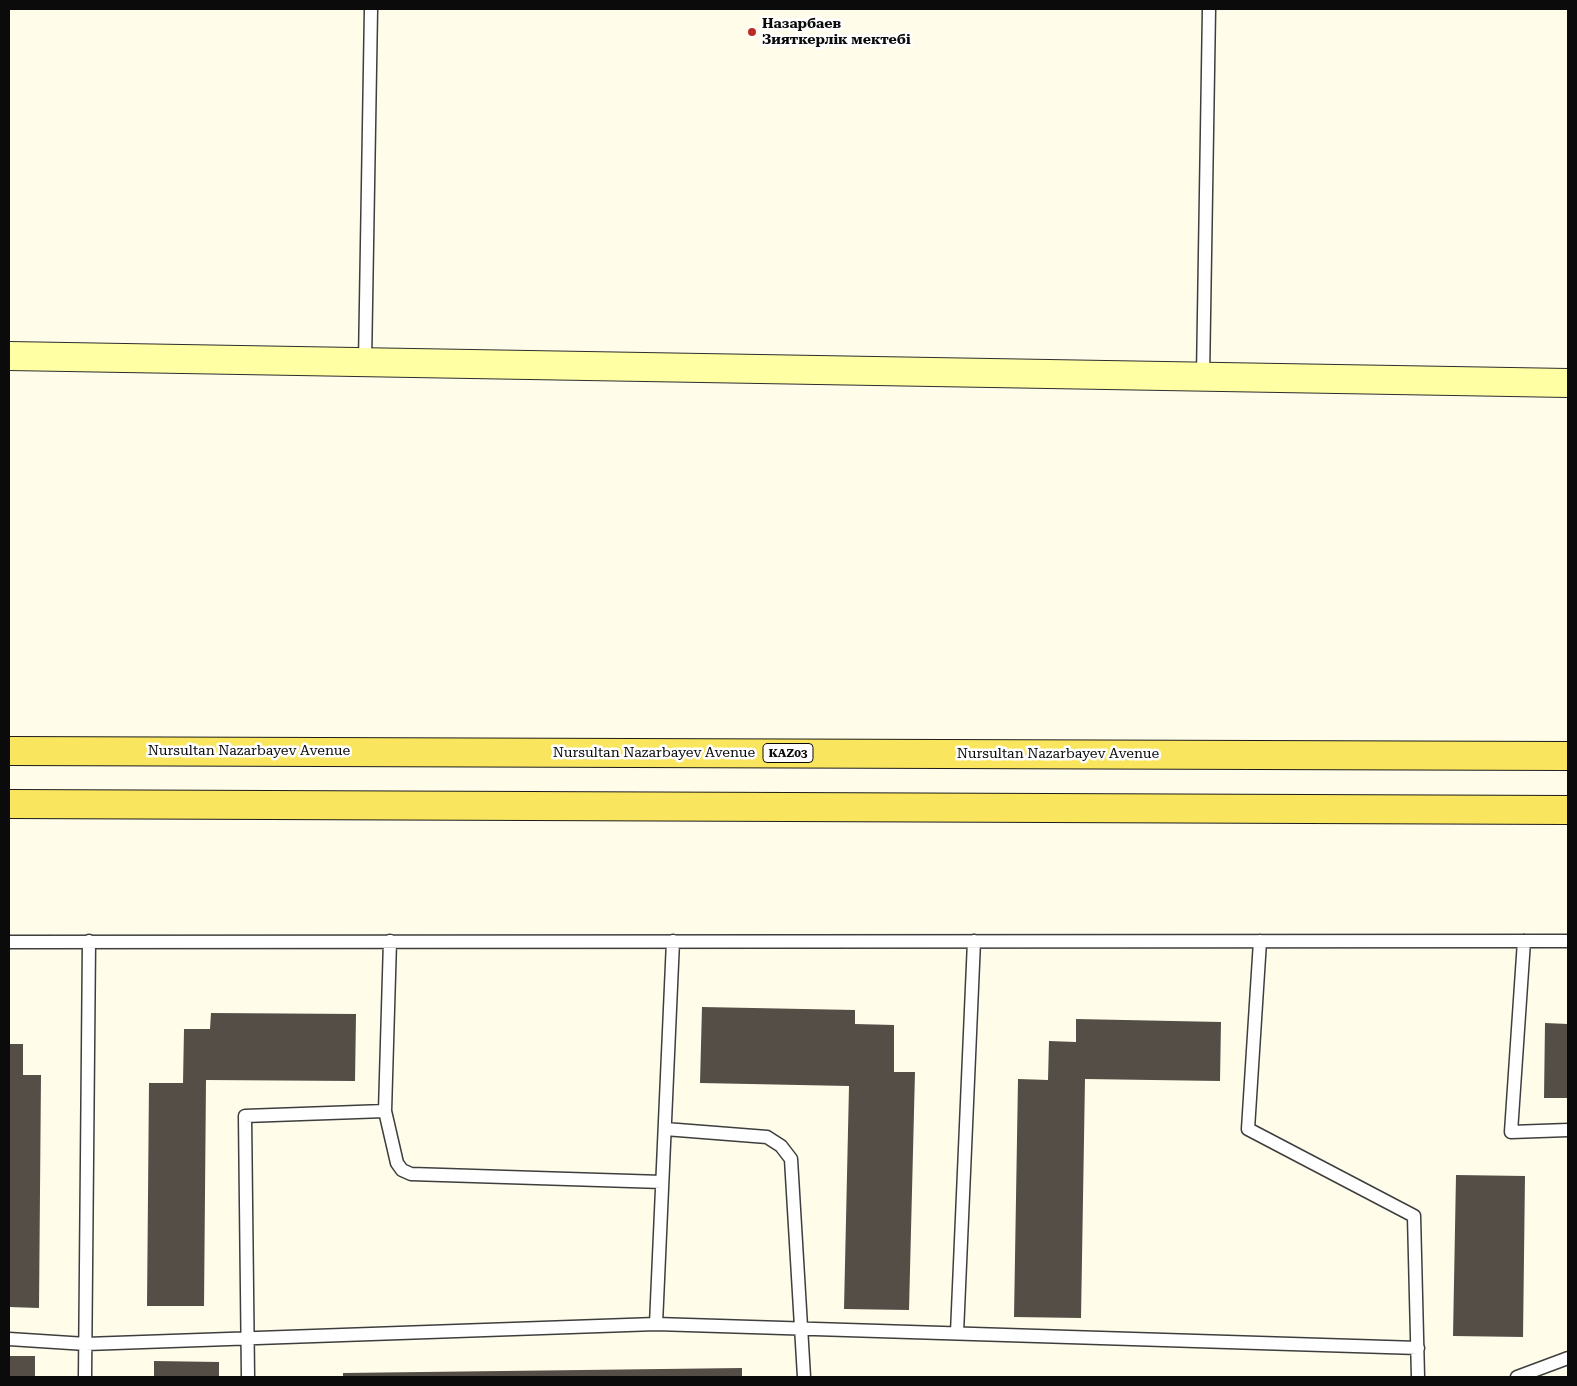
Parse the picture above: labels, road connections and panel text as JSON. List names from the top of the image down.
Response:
{
  "streets": {
    "main road": ["Nursultan Nazarbayev Avenue", "KАZ03"]
  },
  "places": ["Назарбаев Зияткерлік мектебі"]
}
